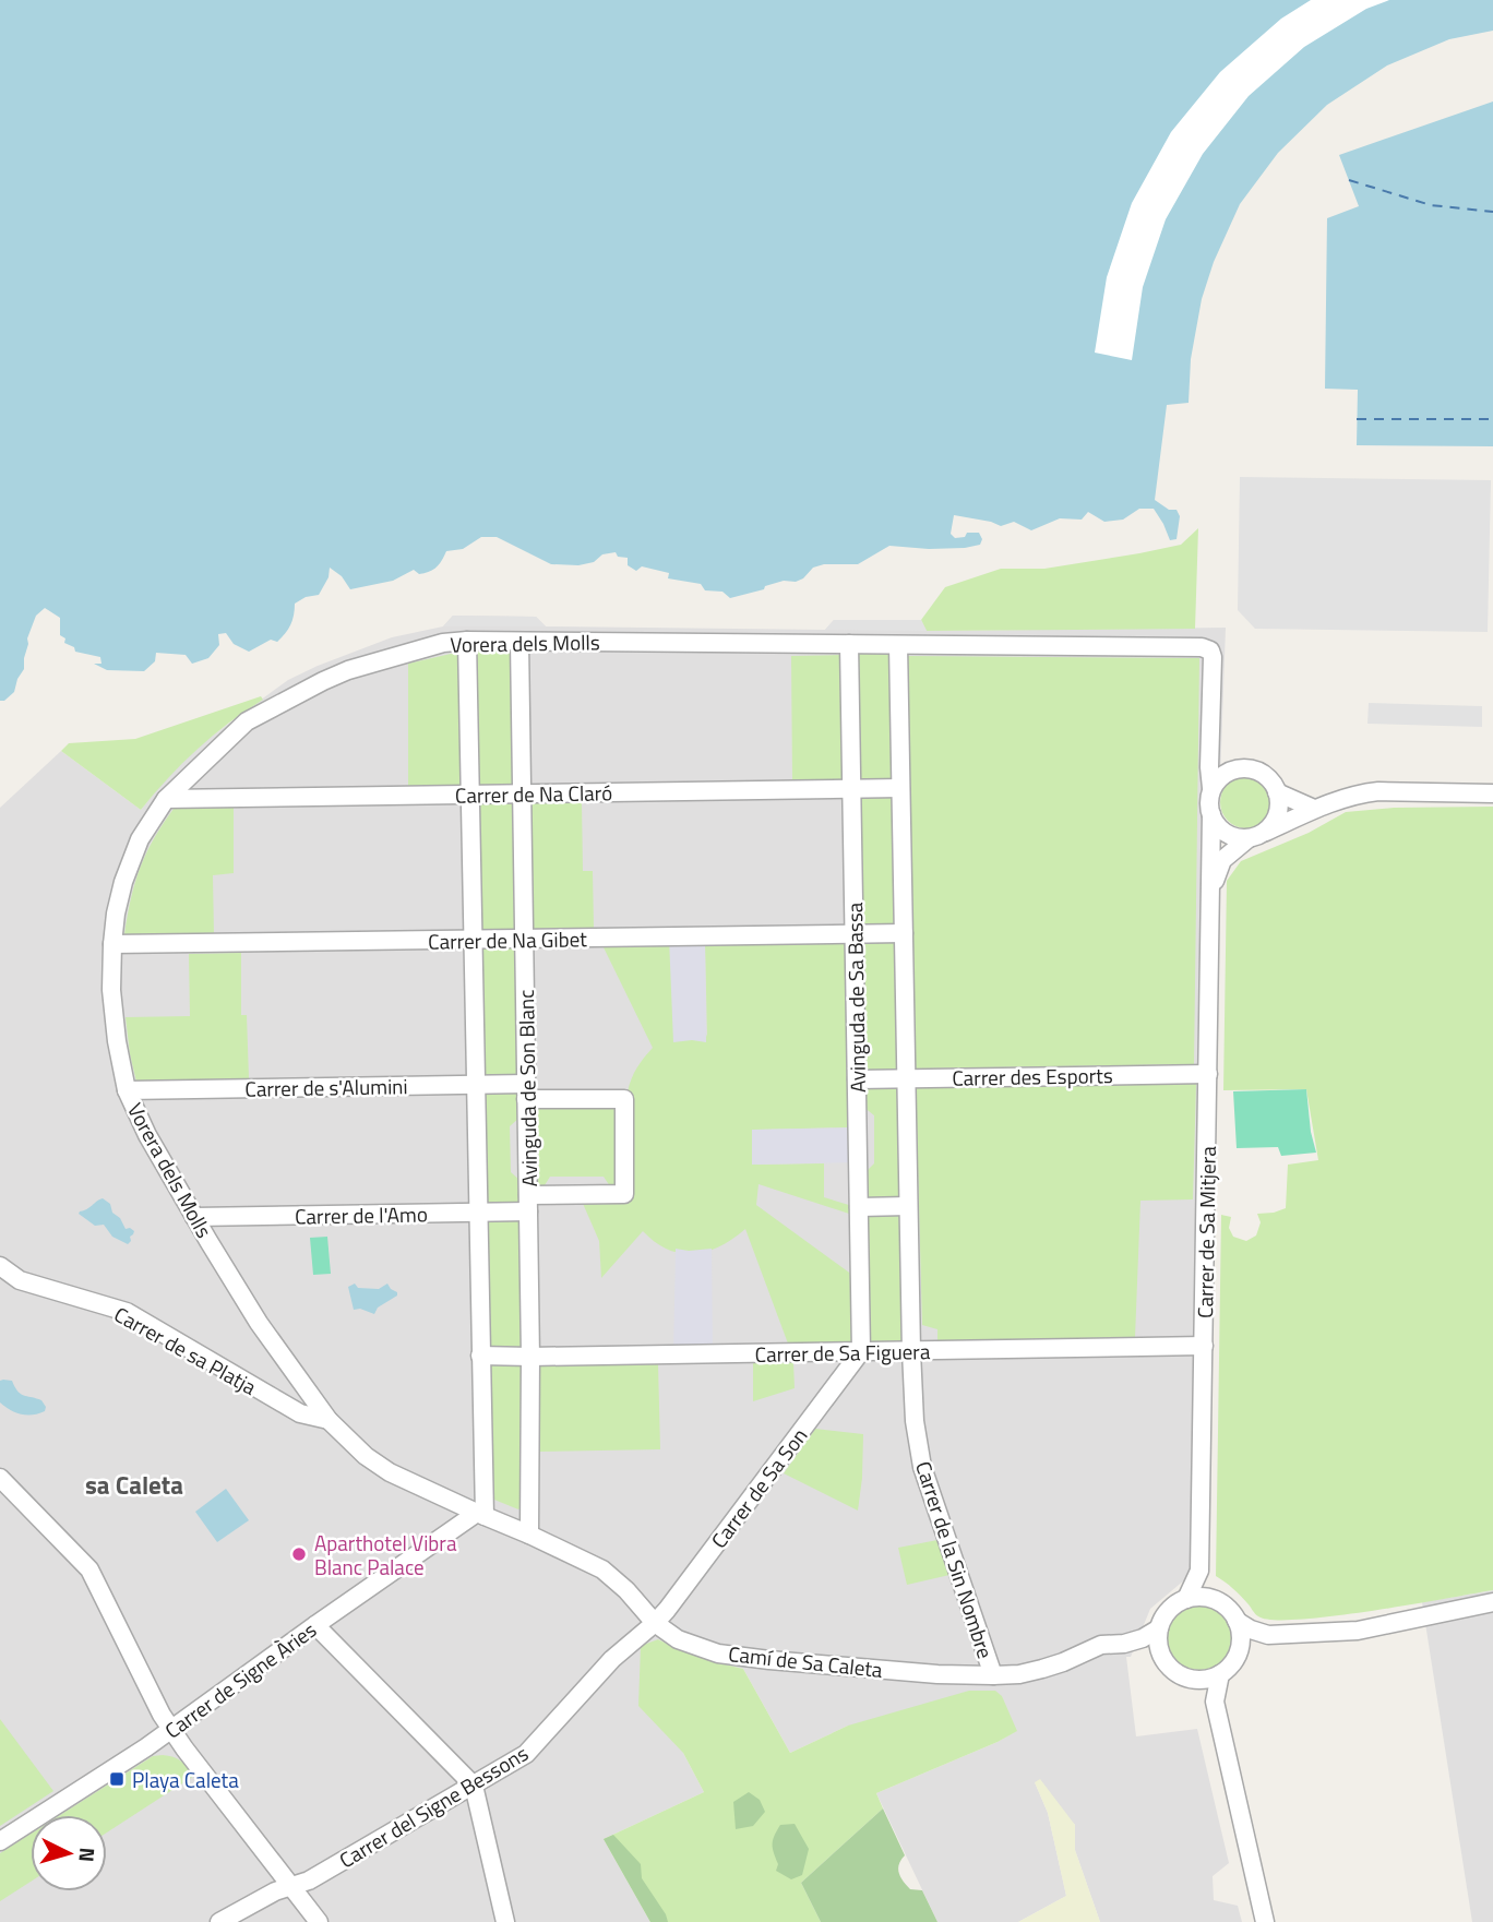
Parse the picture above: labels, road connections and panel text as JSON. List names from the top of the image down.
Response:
{
  "streets": {
    "street": [
      "Vorera dels Molls",
      "Carrer de Na Claró",
      "Carrer de Na Gibet",
      "Avinguda de Sa Bassa",
      "Carrer des Esports",
      "Carrer de s'Alumini",
      "Avinguda de Son Blanc",
      "Carrer de l'Amo",
      "Carrer de Sa Mitjera",
      "Carrer de sa Platja",
      "Carrer de Sa Figuera",
      "Carrer de Sa Son",
      "Carrer de la Sin Nombre",
      "Camí de Sa Caleta",
      "Carrer de Signe Àries",
      "Carrer del Signe Bessons"
    ]
  },
  "crossings": [
    ["Vorera dels Molls", "Carrer de Na Claró"],
    ["Vorera dels Molls", "Carrer de Na Gibet"],
    ["Vorera dels Molls", "Avinguda de Sa Bassa"],
    ["Vorera dels Molls", "Carrer de s'Alumini"],
    ["Vorera dels Molls", "Avinguda de Son Blanc"],
    ["Vorera dels Molls", "Carrer de l'Amo"],
    ["Vorera dels Molls", "Carrer de Sa Mitjera"],
    ["Vorera dels Molls", "Carrer de sa Platja"],
    ["Vorera dels Molls", "Camí de Sa Caleta"],
    ["Vorera dels Molls", "Carrer de Signe Àries"],
    ["Carrer de Na Claró", "Avinguda de Sa Bassa"],
    ["Carrer de Na Claró", "Avinguda de Son Blanc"],
    ["Carrer de Na Gibet", "Avinguda de Sa Bassa"],
    ["Carrer de Na Gibet", "Avinguda de Son Blanc"],
    ["Avinguda de Sa Bassa", "Carrer des Esports"],
    ["Avinguda de Sa Bassa", "Carrer de Sa Figuera"],
    ["Avinguda de Sa Bassa", "Carrer de Sa Son"],
    ["Carrer des Esports", "Carrer de Sa Mitjera"],
    ["Carrer de s'Alumini", "Avinguda de Son Blanc"],
    ["Carrer de s'Alumini", "Carrer de l'Amo"],
    ["Avinguda de Son Blanc", "Carrer de l'Amo"],
    ["Avinguda de Son Blanc", "Carrer de Sa Figuera"],
    ["Avinguda de Son Blanc", "Camí de Sa Caleta"],
    ["Carrer de Sa Mitjera", "Carrer de Sa Figuera"],
    ["Carrer de Sa Mitjera", "Camí de Sa Caleta"],
    ["Carrer de Sa Figuera", "Carrer de Sa Son"],
    ["Carrer de Sa Figuera", "Carrer de la Sin Nombre"],
    ["Carrer de Sa Son", "Camí de Sa Caleta"],
    ["Carrer de Sa Son", "Carrer del Signe Bessons"],
    ["Carrer de la Sin Nombre", "Camí de Sa Caleta"],
    ["Camí de Sa Caleta", "Carrer de Signe Àries"],
    ["Camí de Sa Caleta", "Carrer del Signe Bessons"]
  ],
  "districts": ["sa Caleta"],
  "places": {
    "other": ["Aparthotel Vibra Blanc Palace"],
    "transit": ["Playa Caleta"]
  },
  "north": "right"
}
